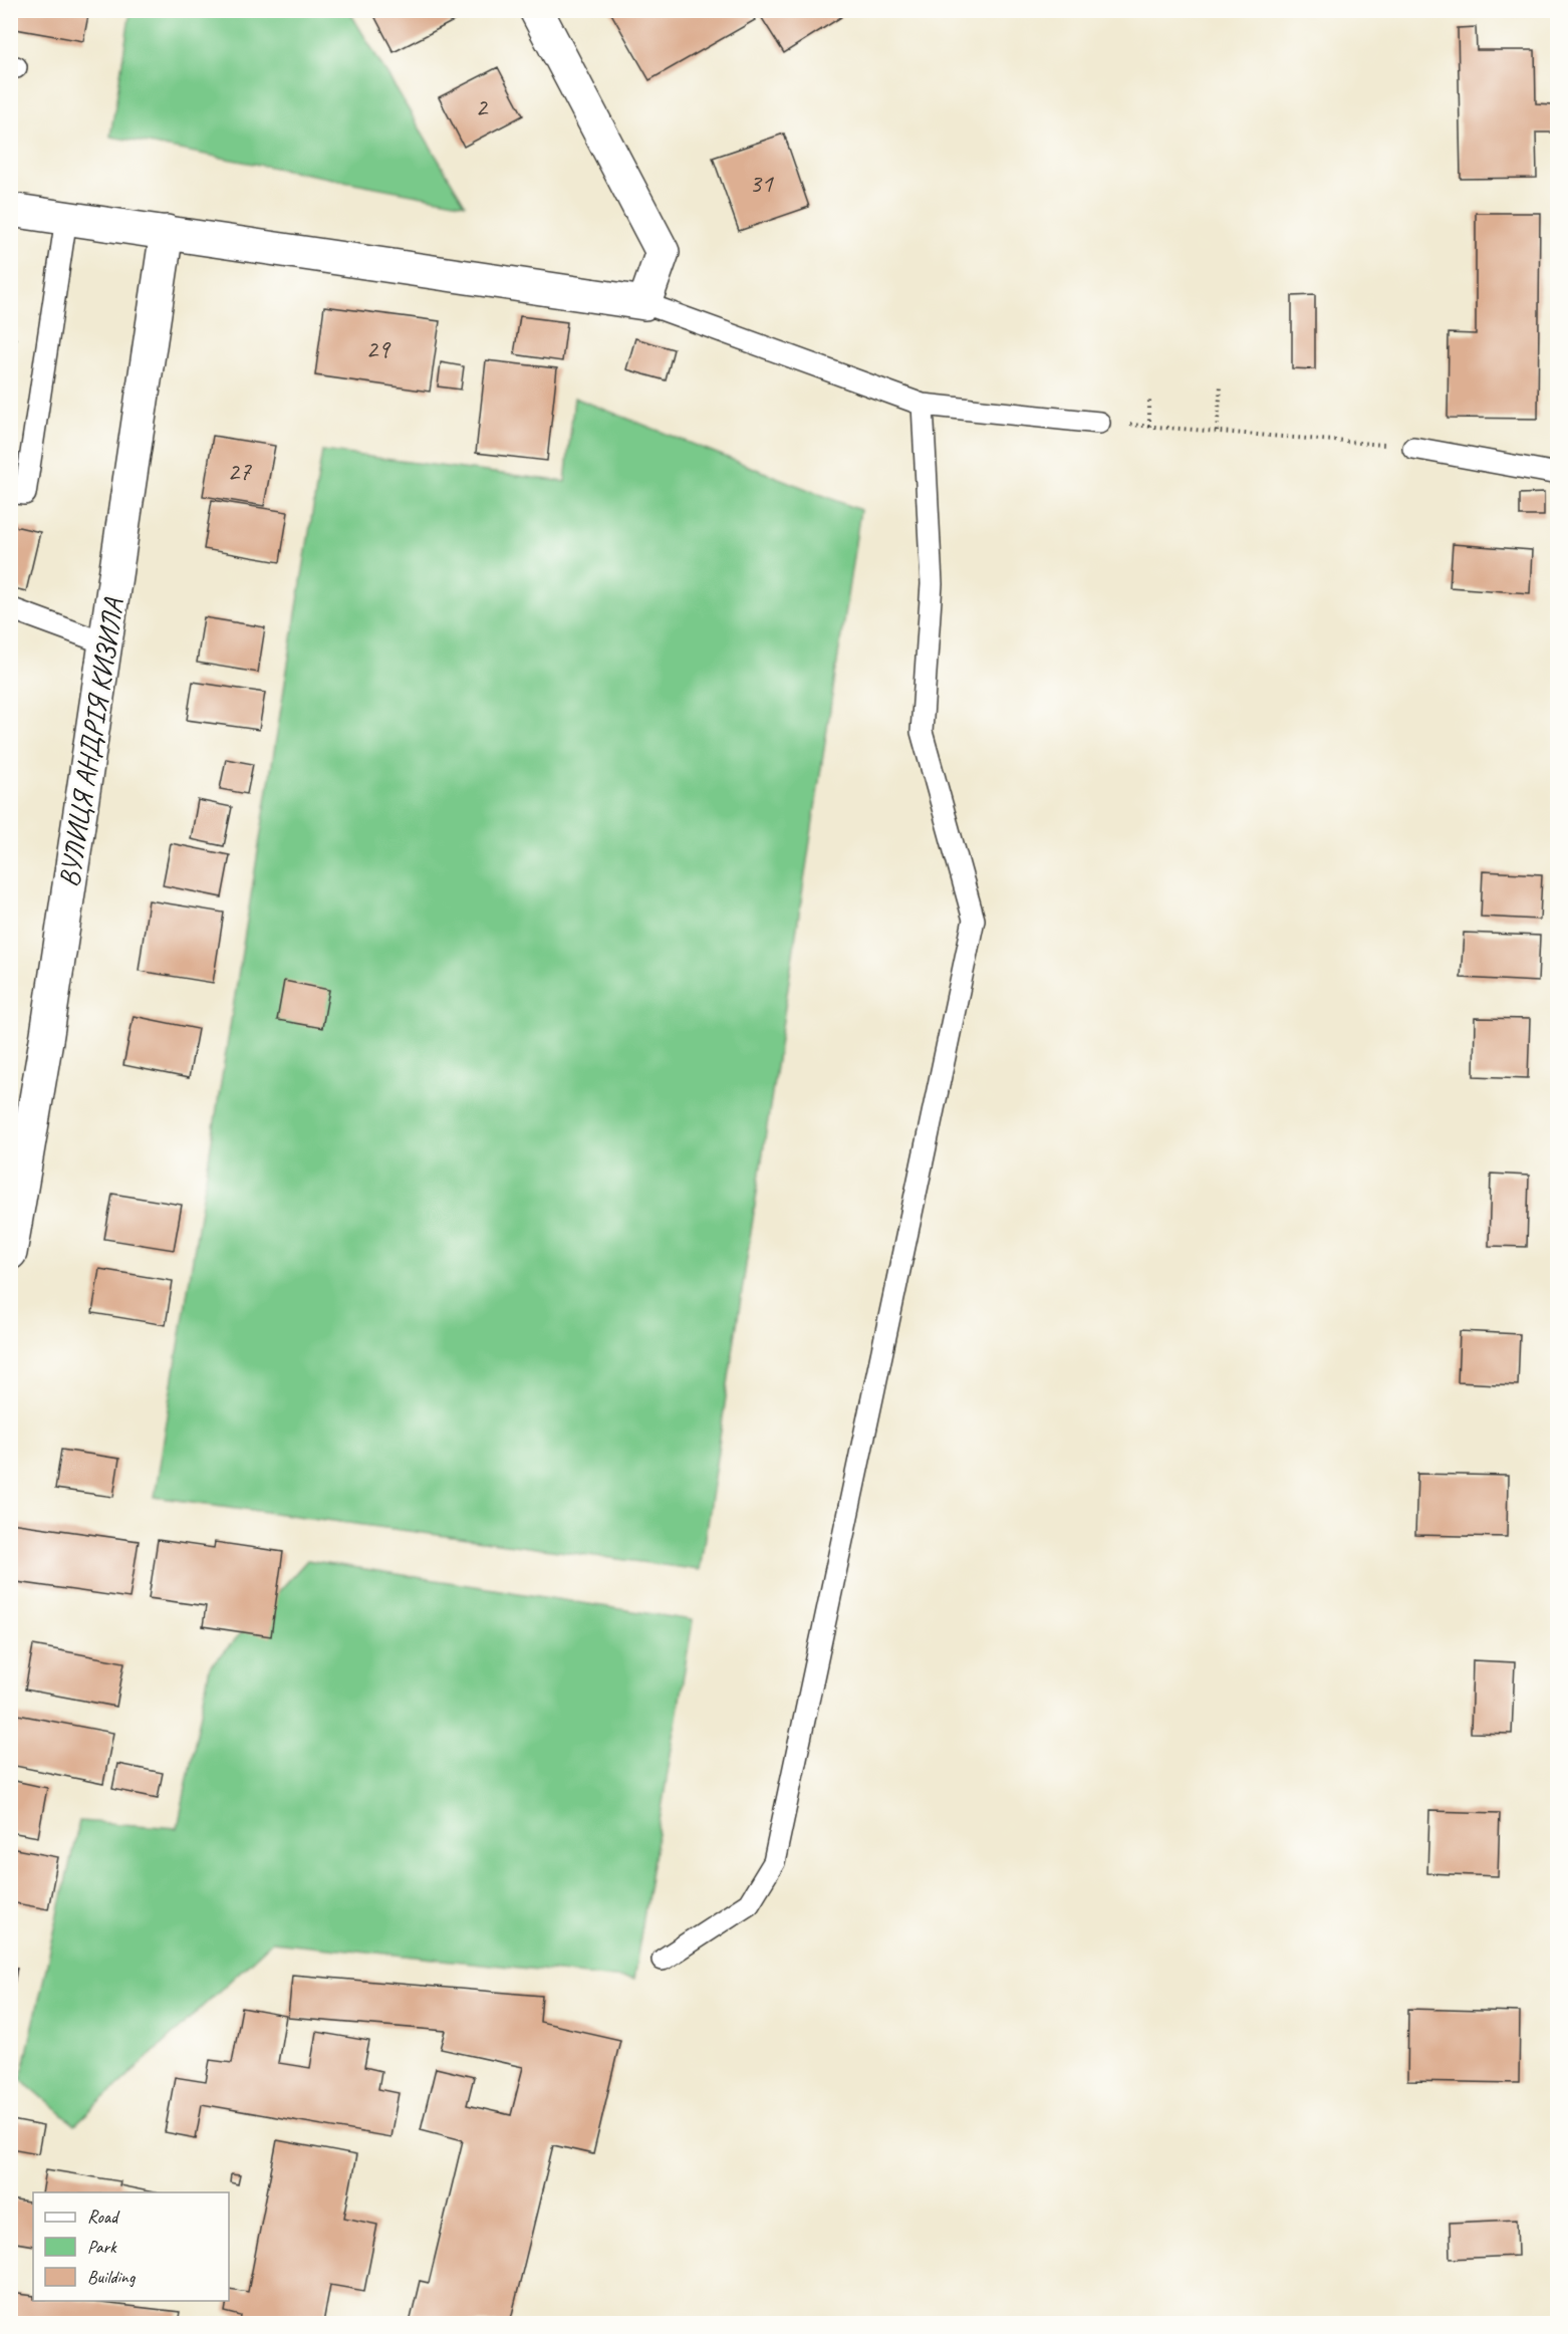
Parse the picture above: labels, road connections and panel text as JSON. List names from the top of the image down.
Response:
{
  "streets": {
    "street": ["ВУЛИЦЯ АНДРІЯ КИЗИЛА"]
  },
  "house_numbers": [
    "2",
    "31",
    "29",
    "27"
  ],
  "legend": ["Road", "Park", "Building"]
}
